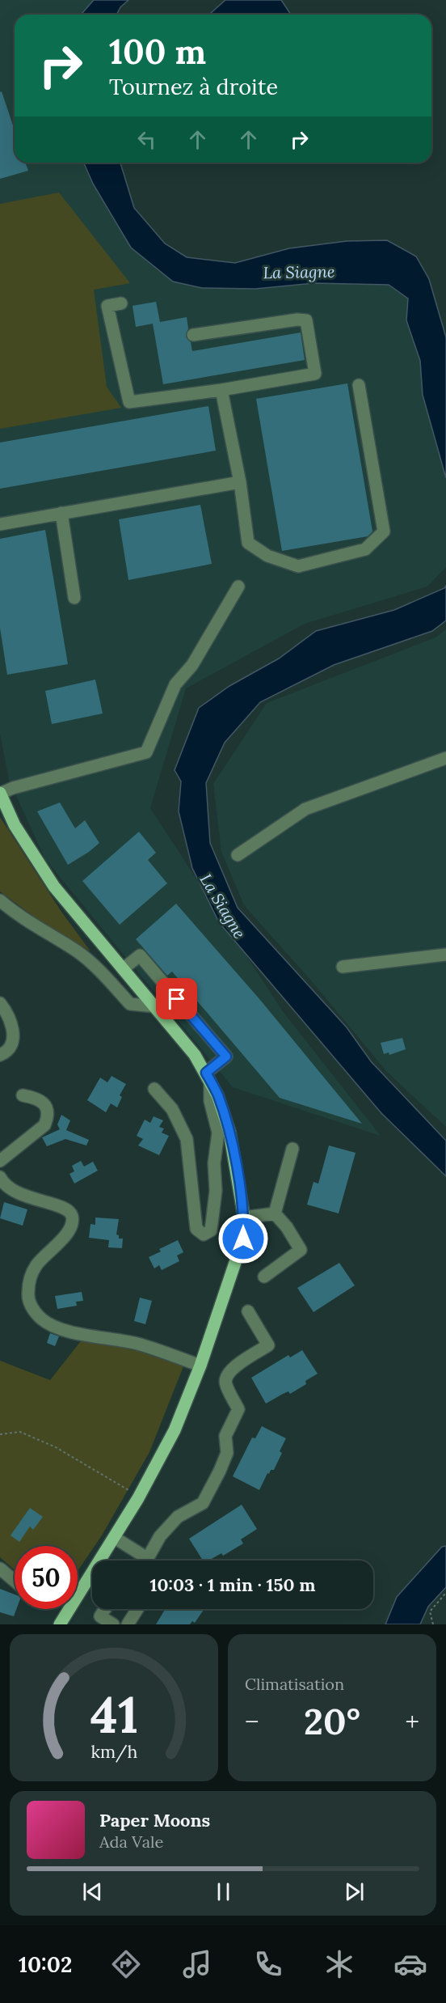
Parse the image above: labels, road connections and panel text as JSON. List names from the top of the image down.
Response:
{
  "water": ["La Siagne"],
  "page": {
    "turn": ["100 m", "Tournez à droite"],
    "limit": "50",
    "trip": "10:03 · 1 min · 150 m",
    "tile": "Climatisation",
    "heat": ["−", "20°", "+"],
    "song": ["Paper Moons", "Ada Vale"],
    "tabs": "10:02",
    "gauge": ["41", "km/h"]
  }
}
